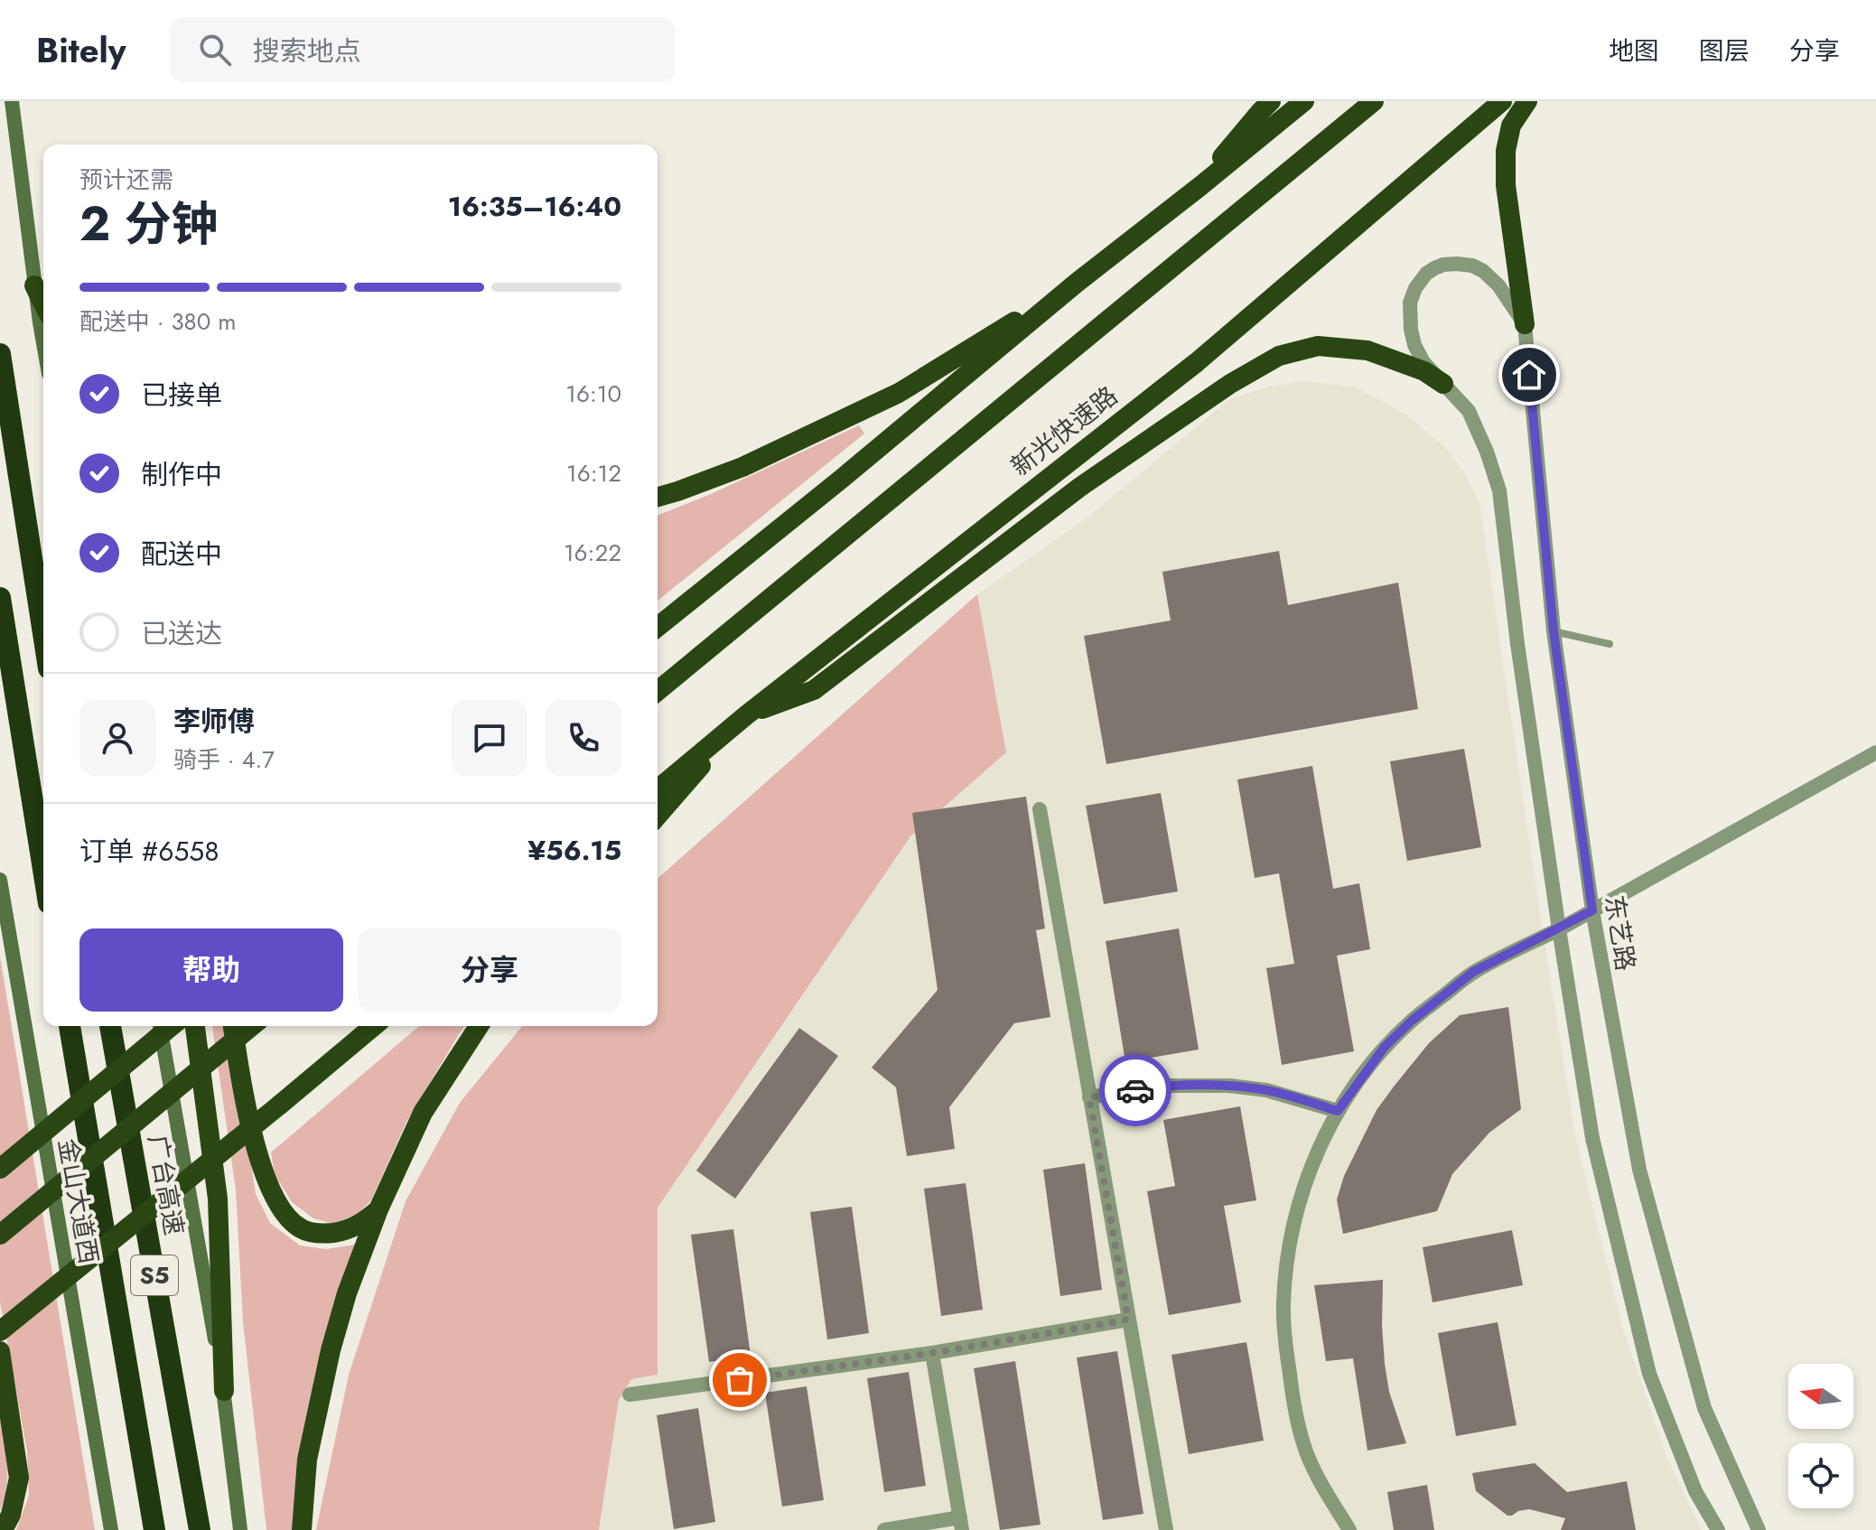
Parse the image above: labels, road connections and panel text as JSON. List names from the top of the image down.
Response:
{
  "streets": {
    "highway": ["新光快速路", "广台高速", "S5"],
    "main road": ["金山大道西"],
    "street": ["东艺路"]
  },
  "north": "left",
  "page": {
    "header": "Bitely",
    "search": "搜索地点",
    "nav": ["地图", "图层", "分享"],
    "heading": ["2 分钟", "预计还需", "16:35–16:40"],
    "panel": [
      "李师傅",
      "骑手 · 4.7",
      "订单 #6558",
      "¥56.15"
    ],
    "bar": "配送中 · 380 m",
    "list": [
      ["已接单", "16:10"],
      ["制作中", "16:12"],
      ["配送中", "16:22"],
      "已送达"
    ],
    "buttons": ["帮助", "分享"]
  }
}
